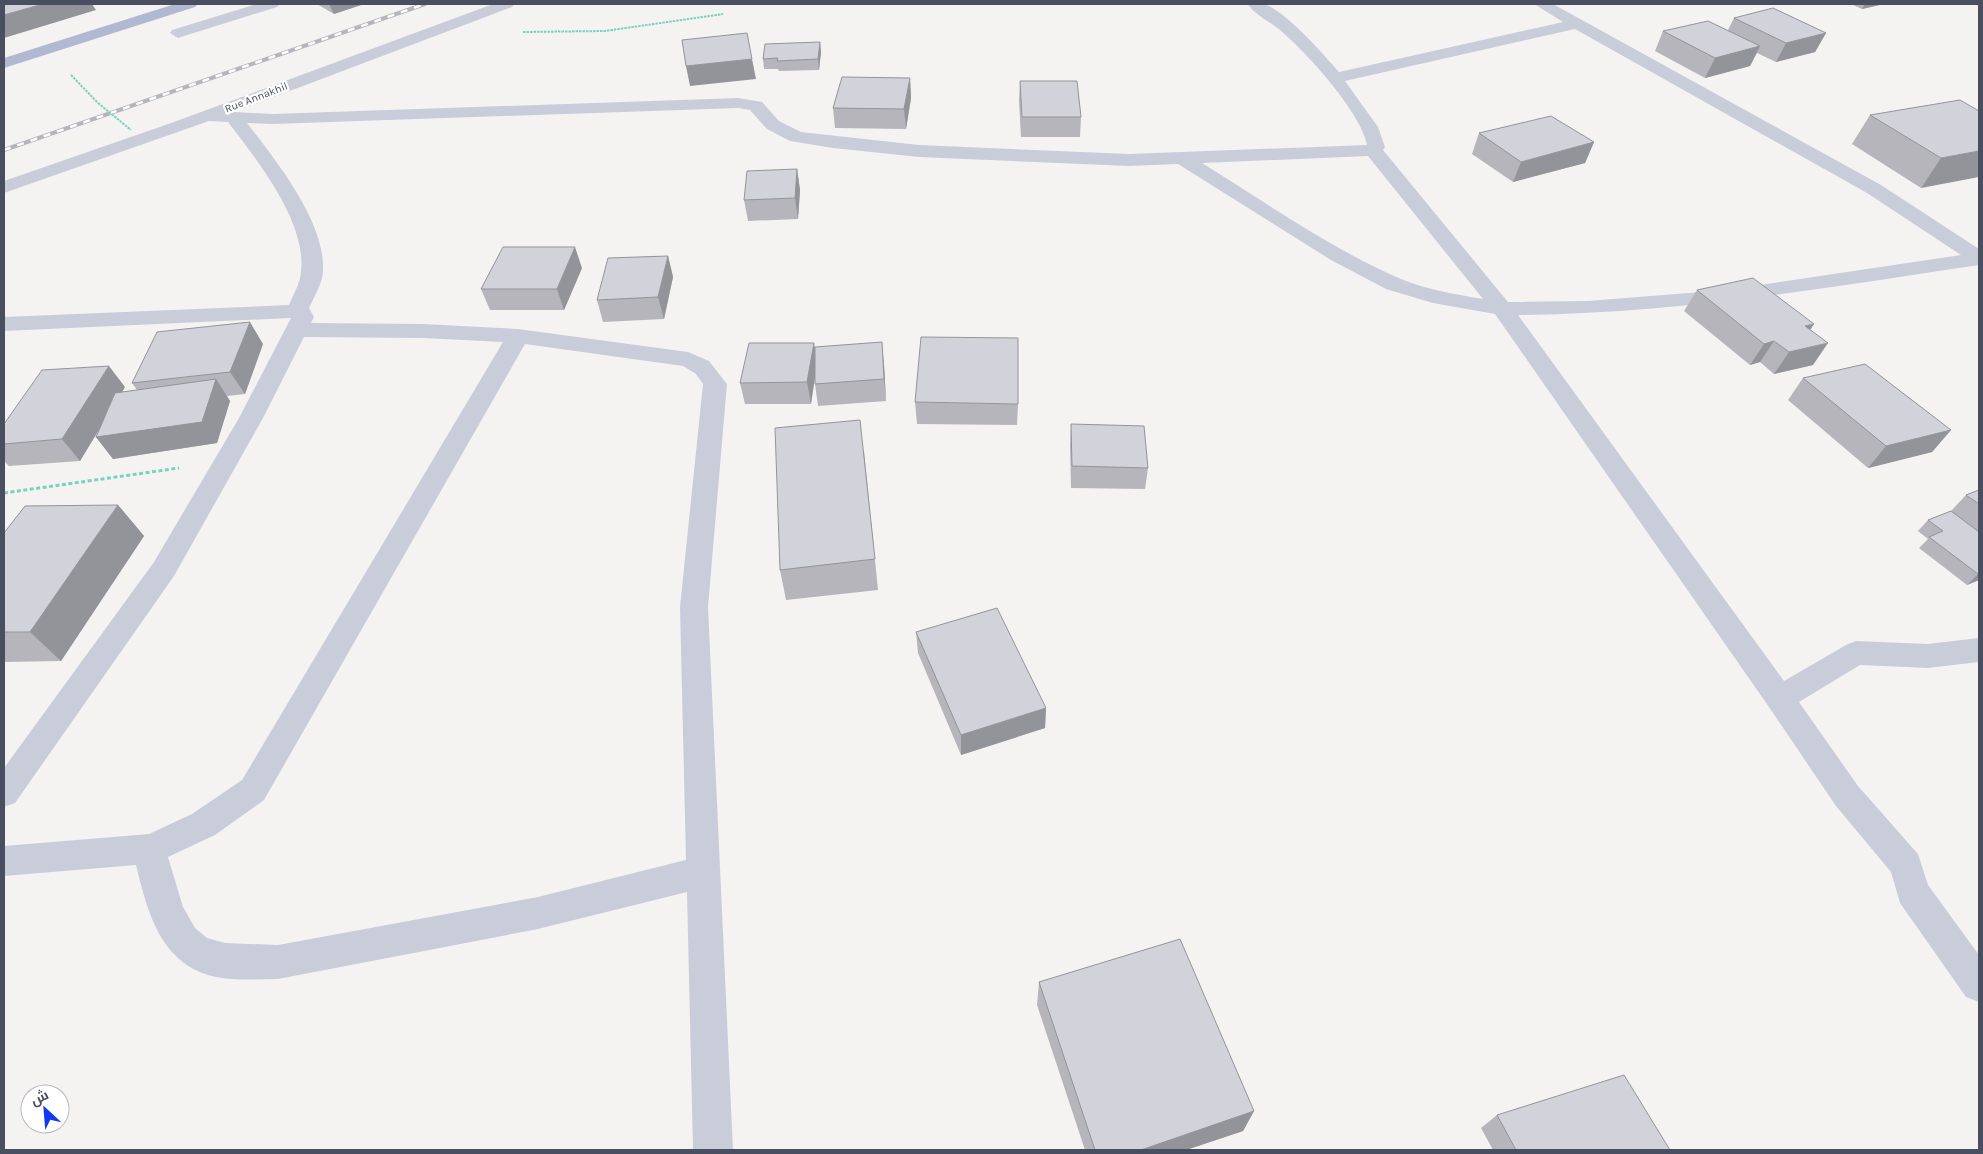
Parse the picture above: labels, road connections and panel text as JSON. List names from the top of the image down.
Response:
{
  "streets": {
    "street": ["Rue Annakhil"]
  },
  "north": "top left"
}
